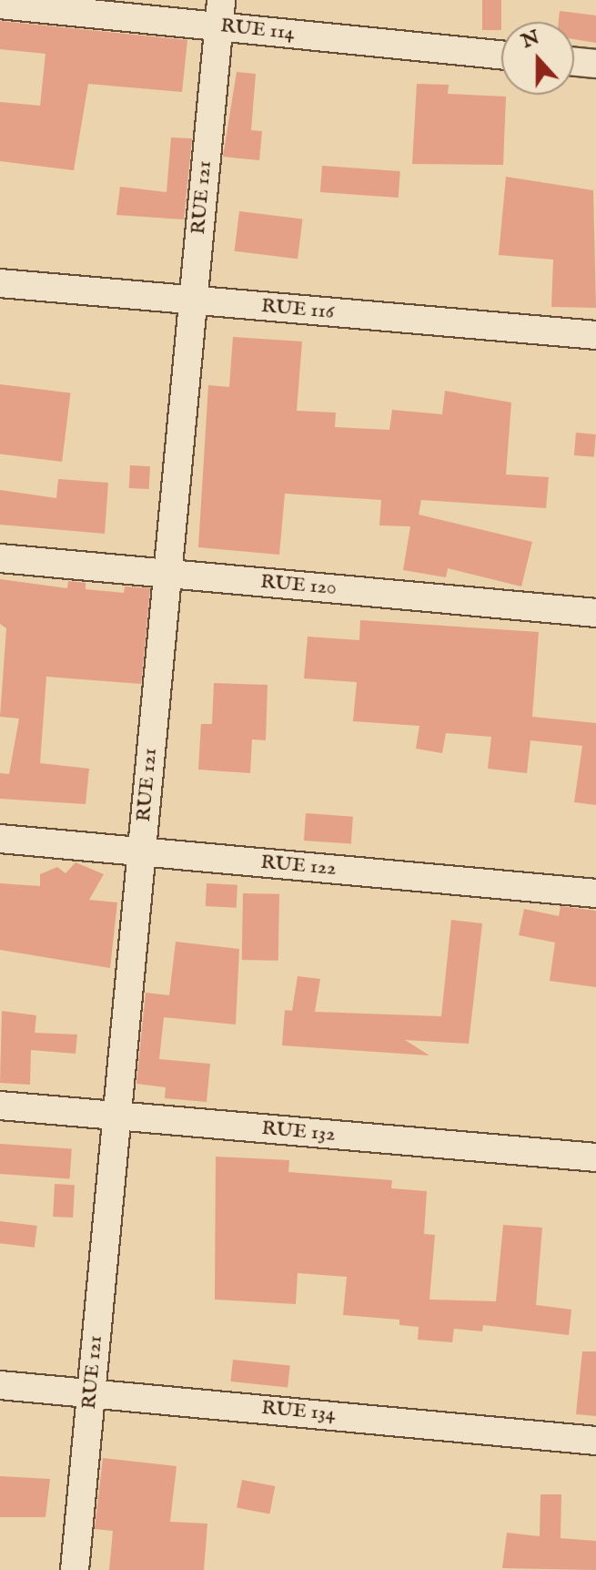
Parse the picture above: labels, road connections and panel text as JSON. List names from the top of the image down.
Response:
{
  "streets": {
    "street": [
      "RUE 114",
      "RUE 121",
      "RUE 116",
      "RUE 120",
      "RUE 122",
      "RUE 132",
      "RUE 134"
    ]
  },
  "crossings": [
    ["RUE 114", "RUE 121"],
    ["RUE 121", "RUE 116"],
    ["RUE 121", "RUE 120"],
    ["RUE 121", "RUE 122"],
    ["RUE 121", "RUE 132"],
    ["RUE 121", "RUE 134"]
  ],
  "north": "top"
}
